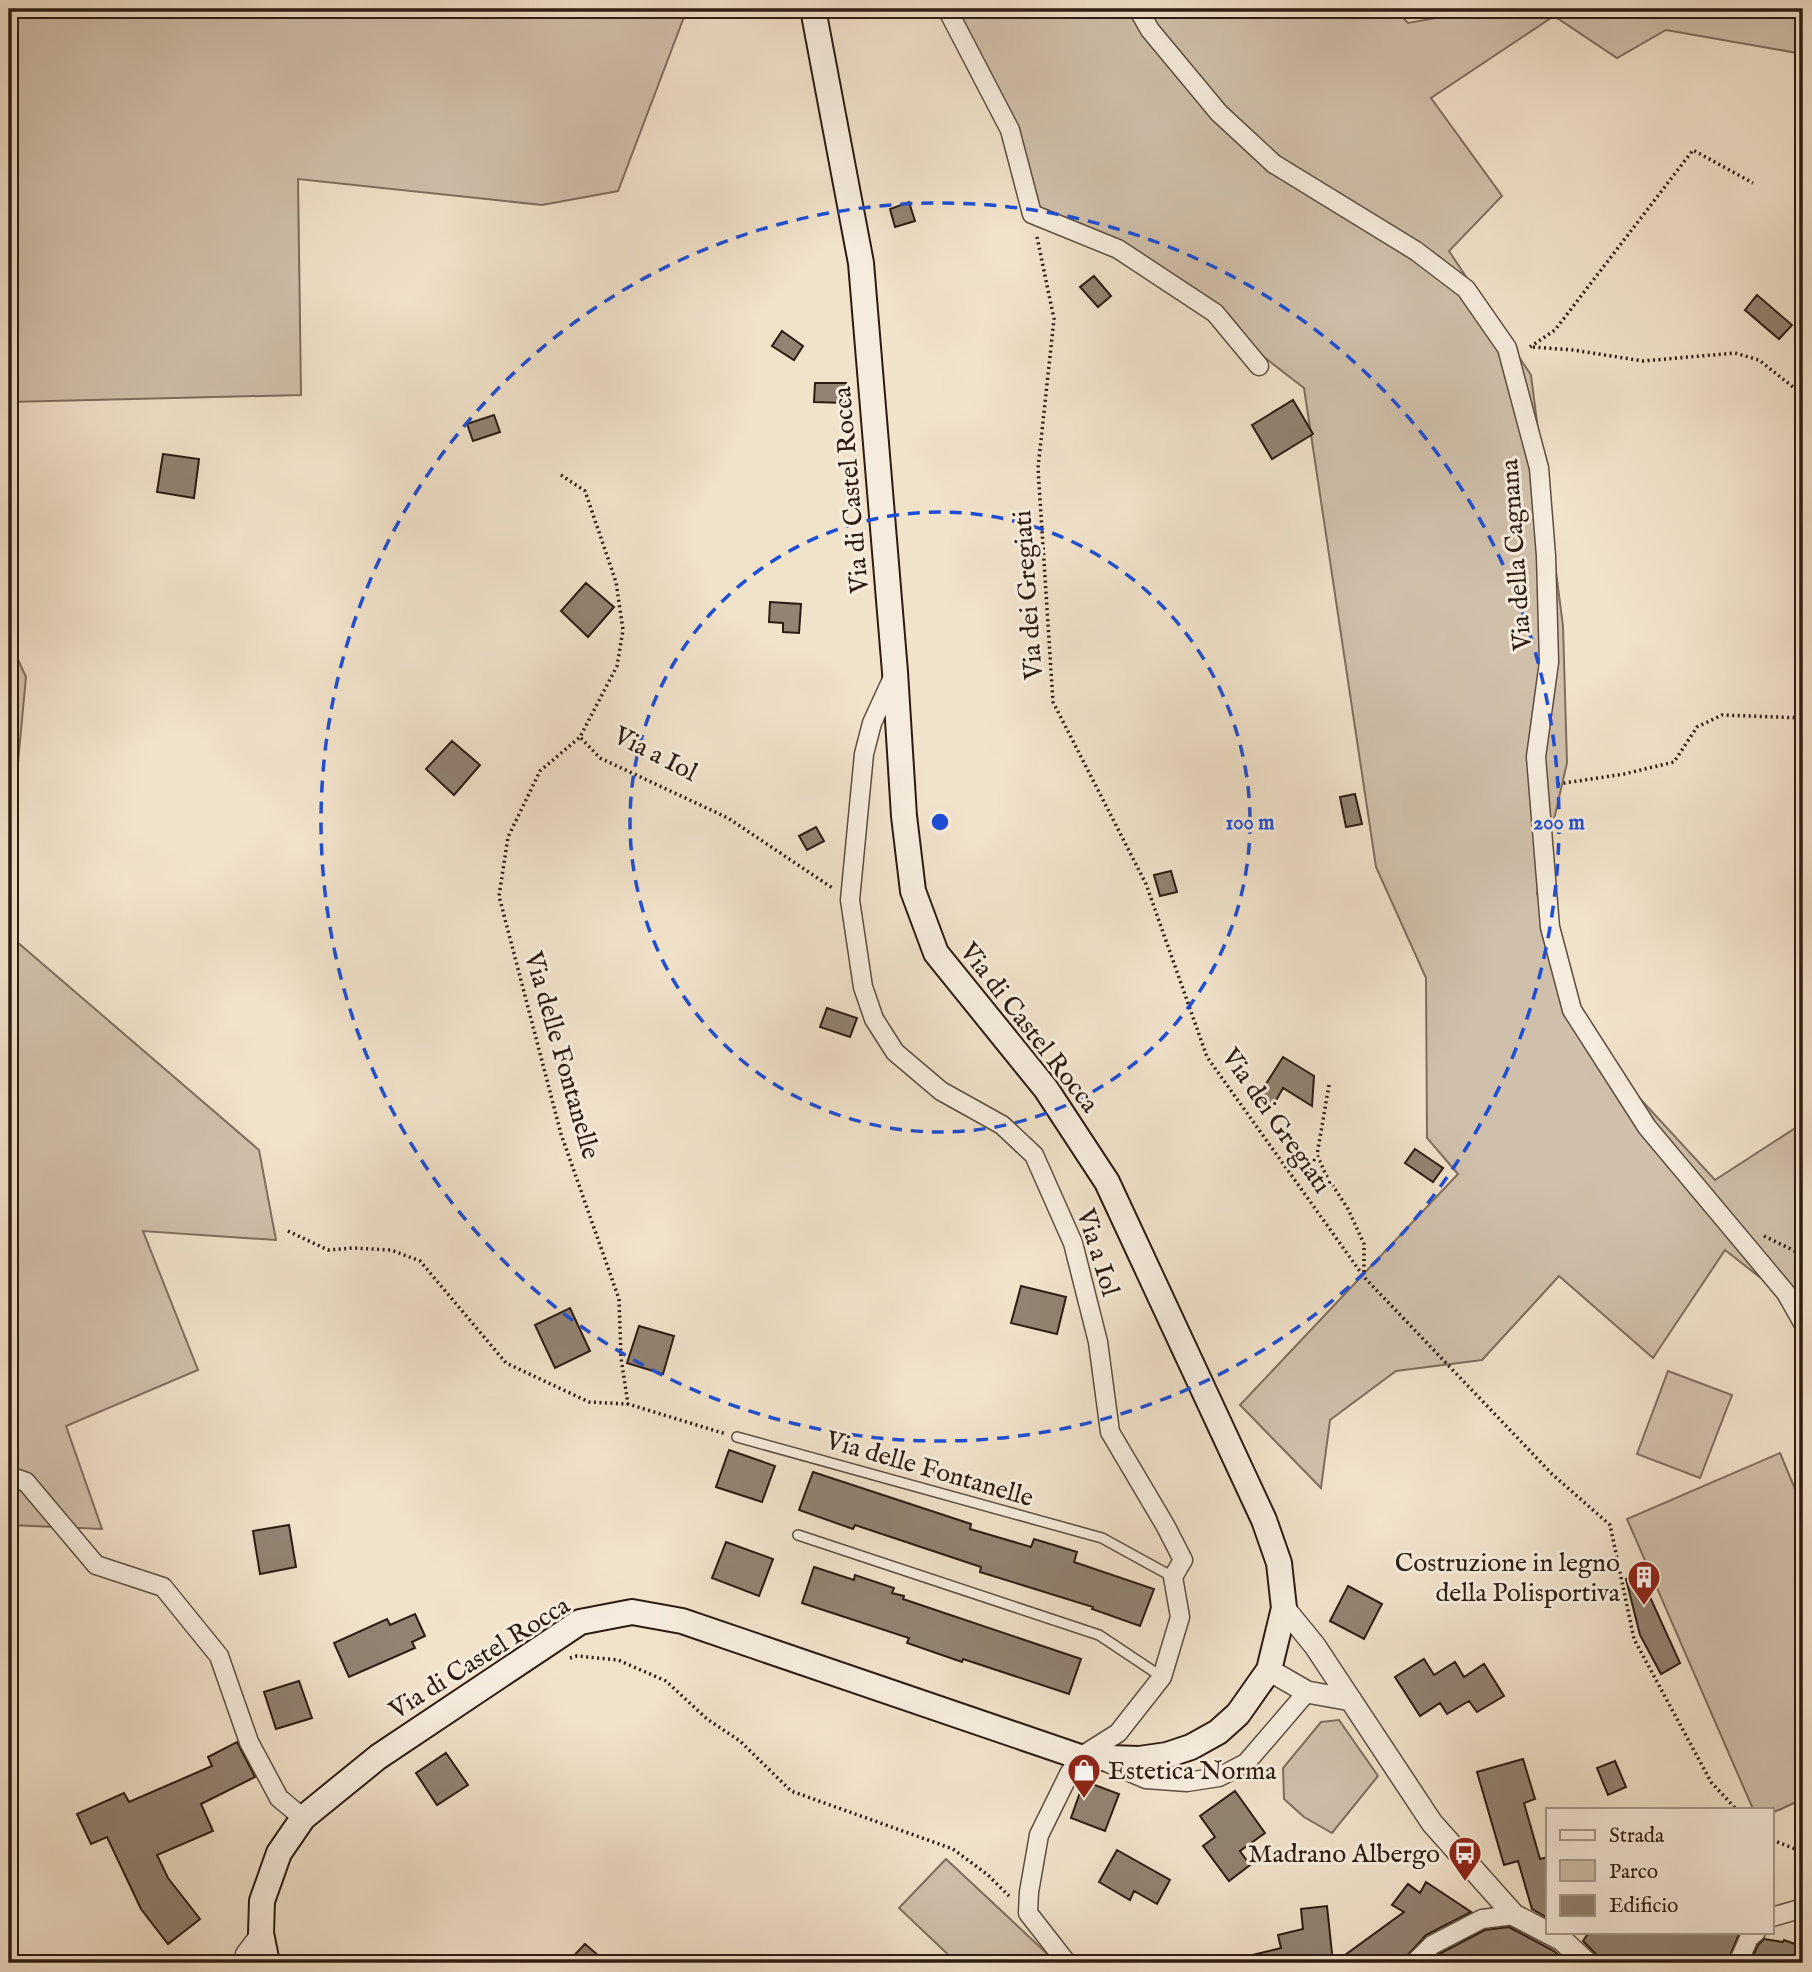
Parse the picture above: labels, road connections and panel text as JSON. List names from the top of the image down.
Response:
{
  "streets": {
    "main road": ["Via di Castel Rocca"],
    "street": ["Via della Cagnana", "Via a Iol"],
    "lane": ["Via delle Fontanelle"],
    "path": ["Via dei Gregiati"]
  },
  "crossings": [
    ["Via di Castel Rocca", "Via a Iol"],
    ["Via a Iol", "Via delle Fontanelle"]
  ],
  "places": {
    "building": ["Costruzione in legno della Polisportiva"],
    "shop": ["Estetica Norma"],
    "bus stop": ["Madrano Albergo"]
  },
  "legend": ["Strada", "Parco", "Edificio"],
  "rings": ["100 m", "200 m"]
}
